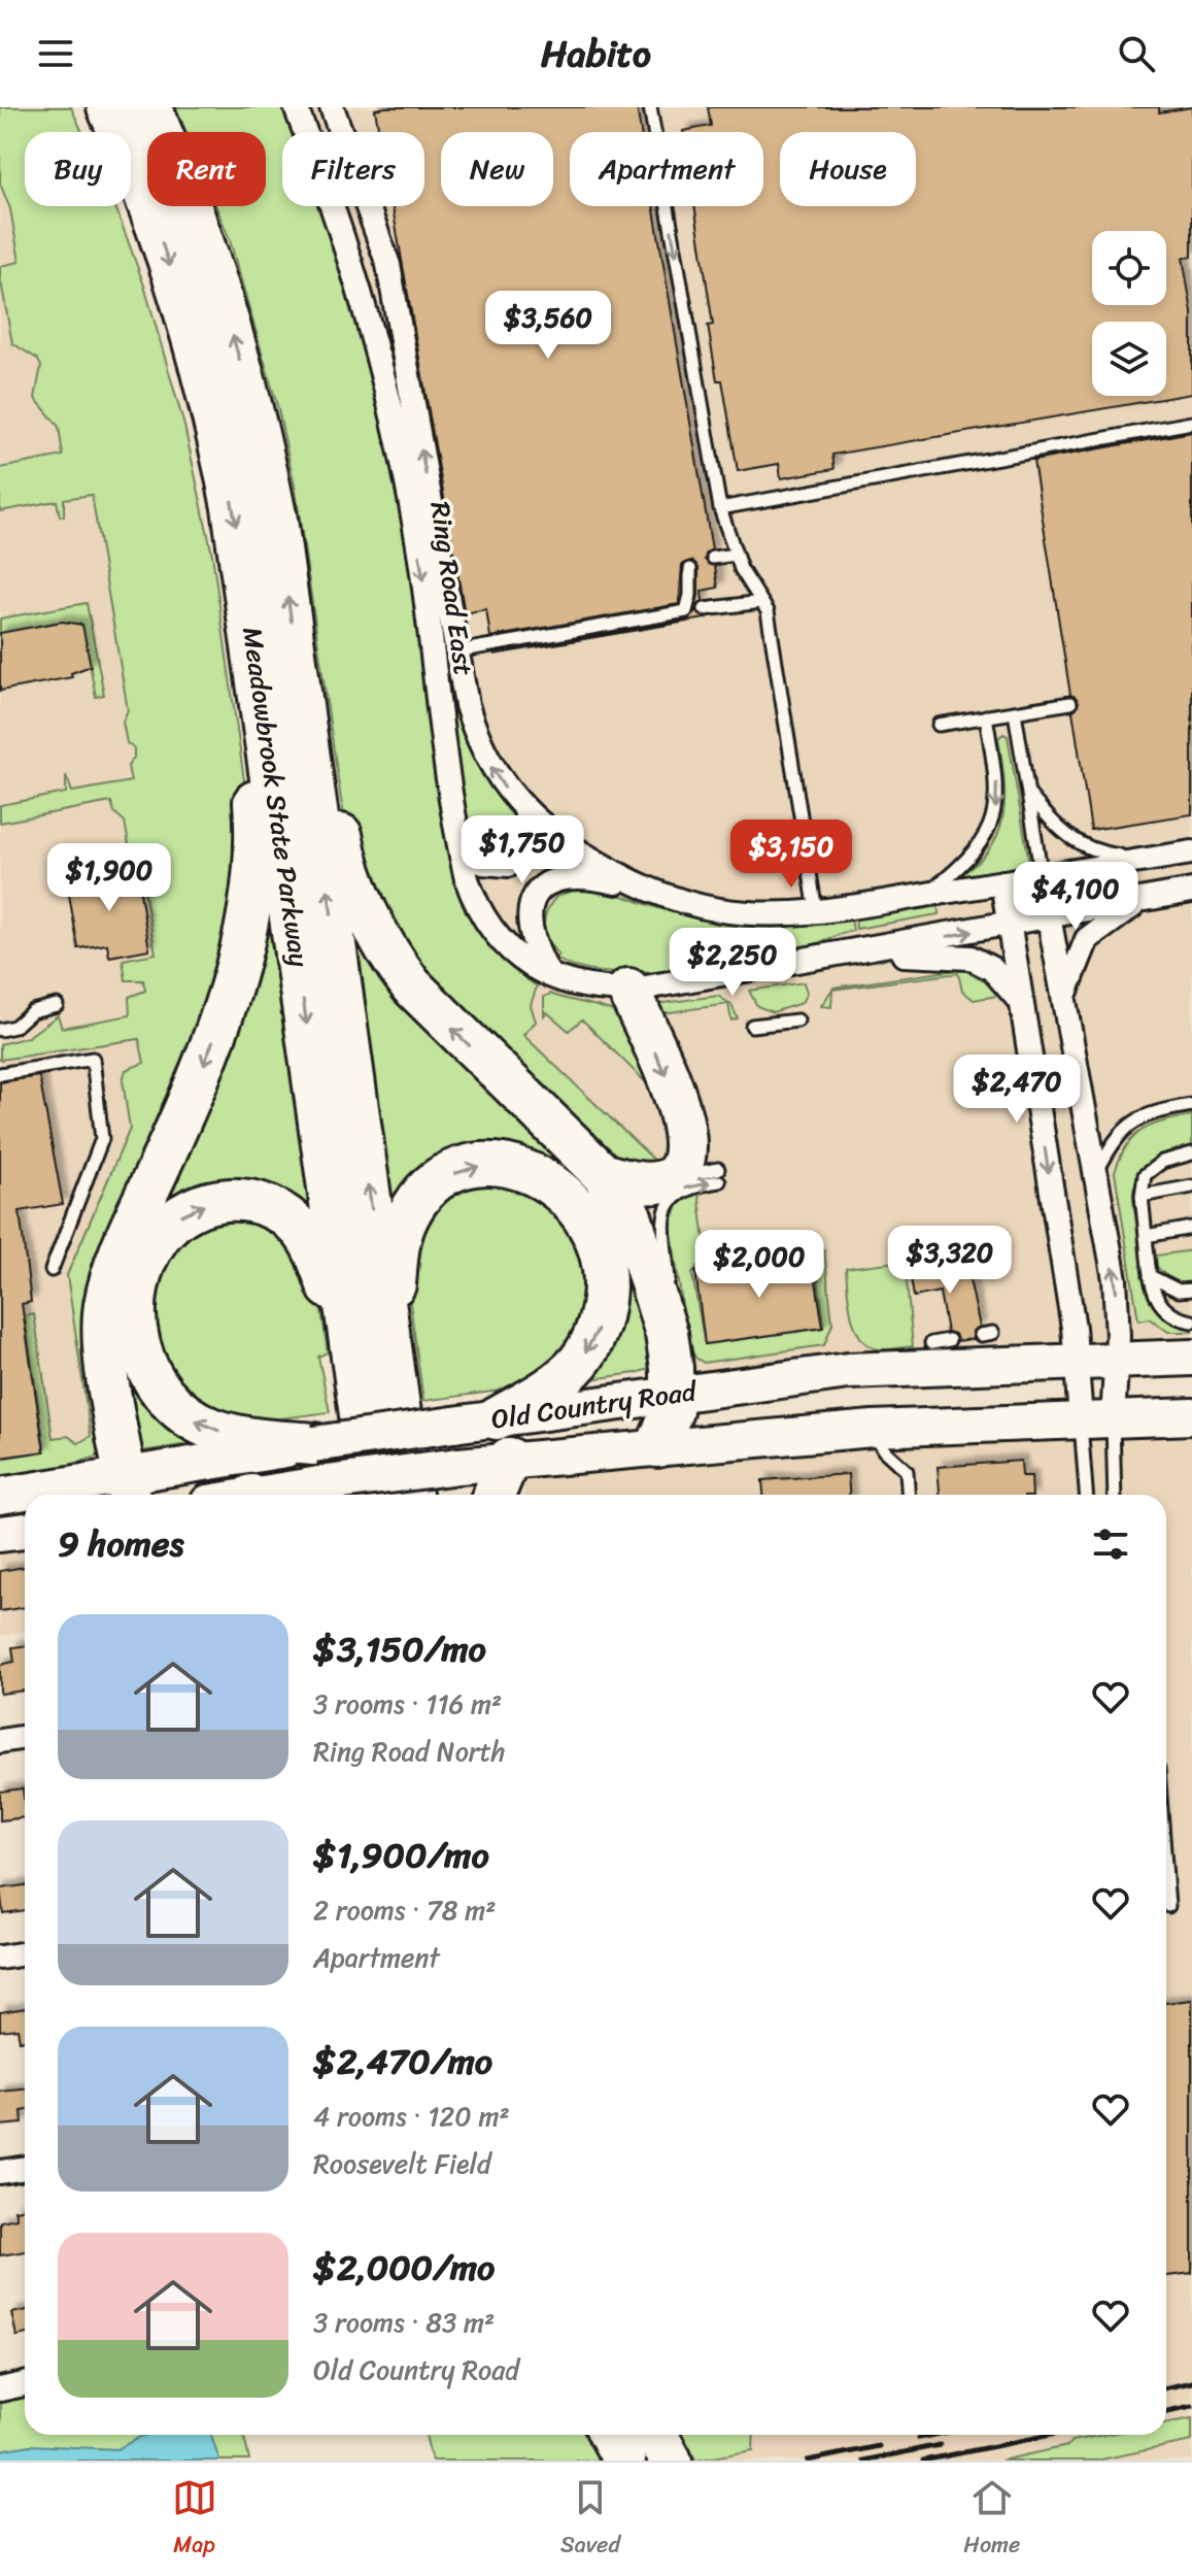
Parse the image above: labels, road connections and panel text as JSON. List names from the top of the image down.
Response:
{
  "streets": {
    "highway": ["Meadowbrook State Parkway"],
    "main road": ["Old Country Road"],
    "street": ["Ring Road East"]
  },
  "page": {
    "header": "Habito",
    "chip": [
      "Buy",
      "Rent",
      "Filters",
      "New",
      "Apartment",
      "House"
    ],
    "price": [
      "$3,560",
      "$1,750",
      "$3,150",
      "$1,900",
      "$4,100",
      "$2,250",
      "$2,470",
      "$3,320",
      "$2,000"
    ],
    "heading": "9 homes",
    "list": [
      {
        "name": "$3,150/mo",
        "note": "3 rooms · 116 m² · Ring Road North"
      },
      {
        "name": "$1,900/mo",
        "note": "2 rooms · 78 m² · Apartment"
      },
      {
        "name": "$2,470/mo",
        "note": "4 rooms · 120 m² · Roosevelt Field"
      },
      {
        "name": "$2,000/mo",
        "note": "3 rooms · 83 m² · Old Country Road"
      }
    ],
    "tabs": ["Map", "Saved", "Home"]
  }
}
